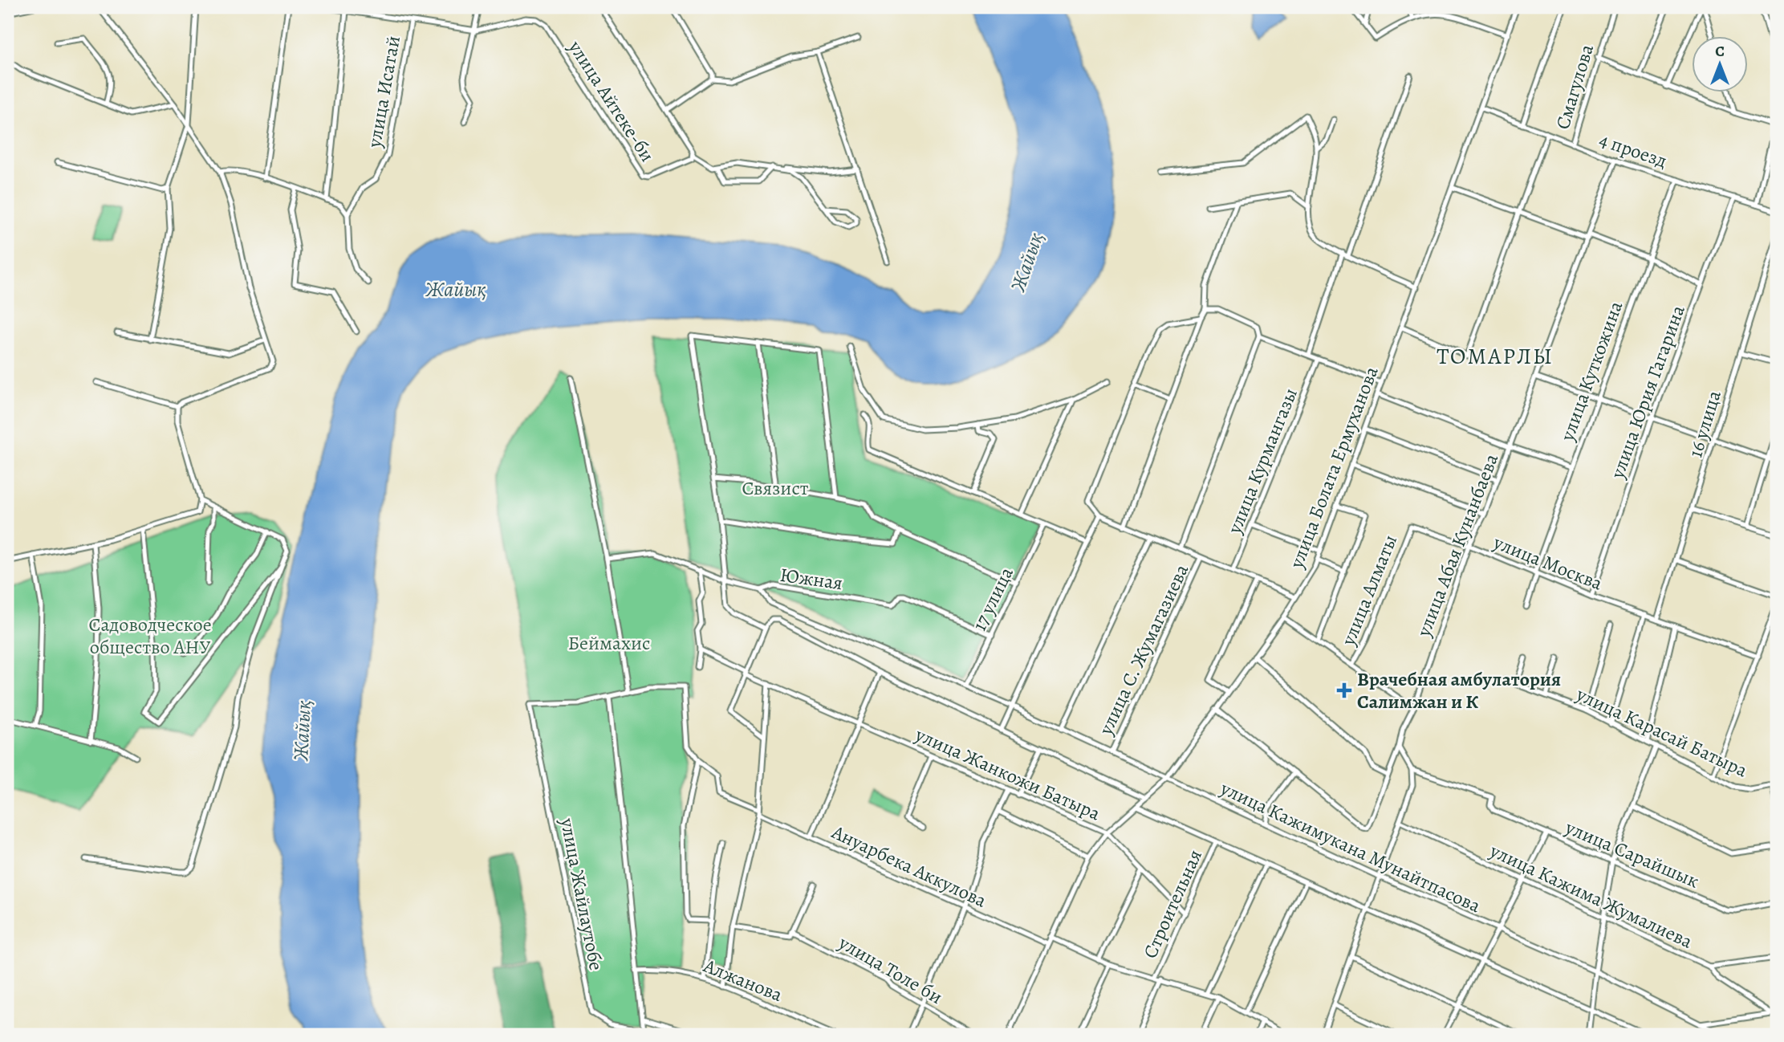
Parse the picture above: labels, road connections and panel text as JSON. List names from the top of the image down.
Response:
{
  "streets": {
    "street": [
      "Смагулова",
      "улица Исатай",
      "улица Айтеке-би",
      "4 проезд",
      "улица Куткожина",
      "улица Юрия Гагарина",
      "16 улица",
      "улица Курмангазы",
      "улица Болата Ермуханова",
      "улица Абая Кунанбаева",
      "улица Москва",
      "Южная",
      "улица Алматы",
      "17 улица",
      "улица С. Жумагазиева",
      "улица Карасай Батыра",
      "улица Жанкожи Батыра",
      "улица Кажимукана Мунайтпасова",
      "улица Сарайшык",
      "Ануарбека Аккулова",
      "улица Жайлаутобе",
      "улица Кажима Жумалиева",
      "Строительная",
      "улица Толе би",
      "Алжанова"
    ]
  },
  "crossings": [
    ["Смагулова", "4 проезд"],
    ["4 проезд", "улица Куткожина"],
    ["4 проезд", "улица Юрия Гагарина"],
    ["4 проезд", "улица Болата Ермуханова"],
    ["4 проезд", "улица Абая Кунанбаева"],
    ["улица Куткожина", "улица Москва"],
    ["улица Юрия Гагарина", "улица Москва"],
    ["16 улица", "улица Москва"],
    ["улица Болата Ермуханова", "улица Алматы"],
    ["улица Болата Ермуханова", "улица Жанкожи Батыра"],
    ["улица Болата Ермуханова", "улица Кажимукана Мунайтпасова"],
    ["улица Болата Ермуханова", "Ануарбека Аккулова"],
    ["улица Абая Кунанбаева", "улица Москва"],
    ["улица Москва", "улица Алматы"],
    ["Южная", "17 улица"],
    ["Южная", "улица Кажимукана Мунайтпасова"],
    ["17 улица", "улица Кажимукана Мунайтпасова"],
    ["улица С. Жумагазиева", "улица Кажимукана Мунайтпасова"],
    ["улица Жанкожи Батыра", "Строительная"]
  ],
  "districts": ["ТОМАРЛЫ"],
  "water": ["Жайық"],
  "parks": ["Связист", "Садоводческое общество АНУ", "Беймахис"],
  "places": {
    "health": ["Врачебная амбулатория Салимжан и К"]
  },
  "north": "top"
}
